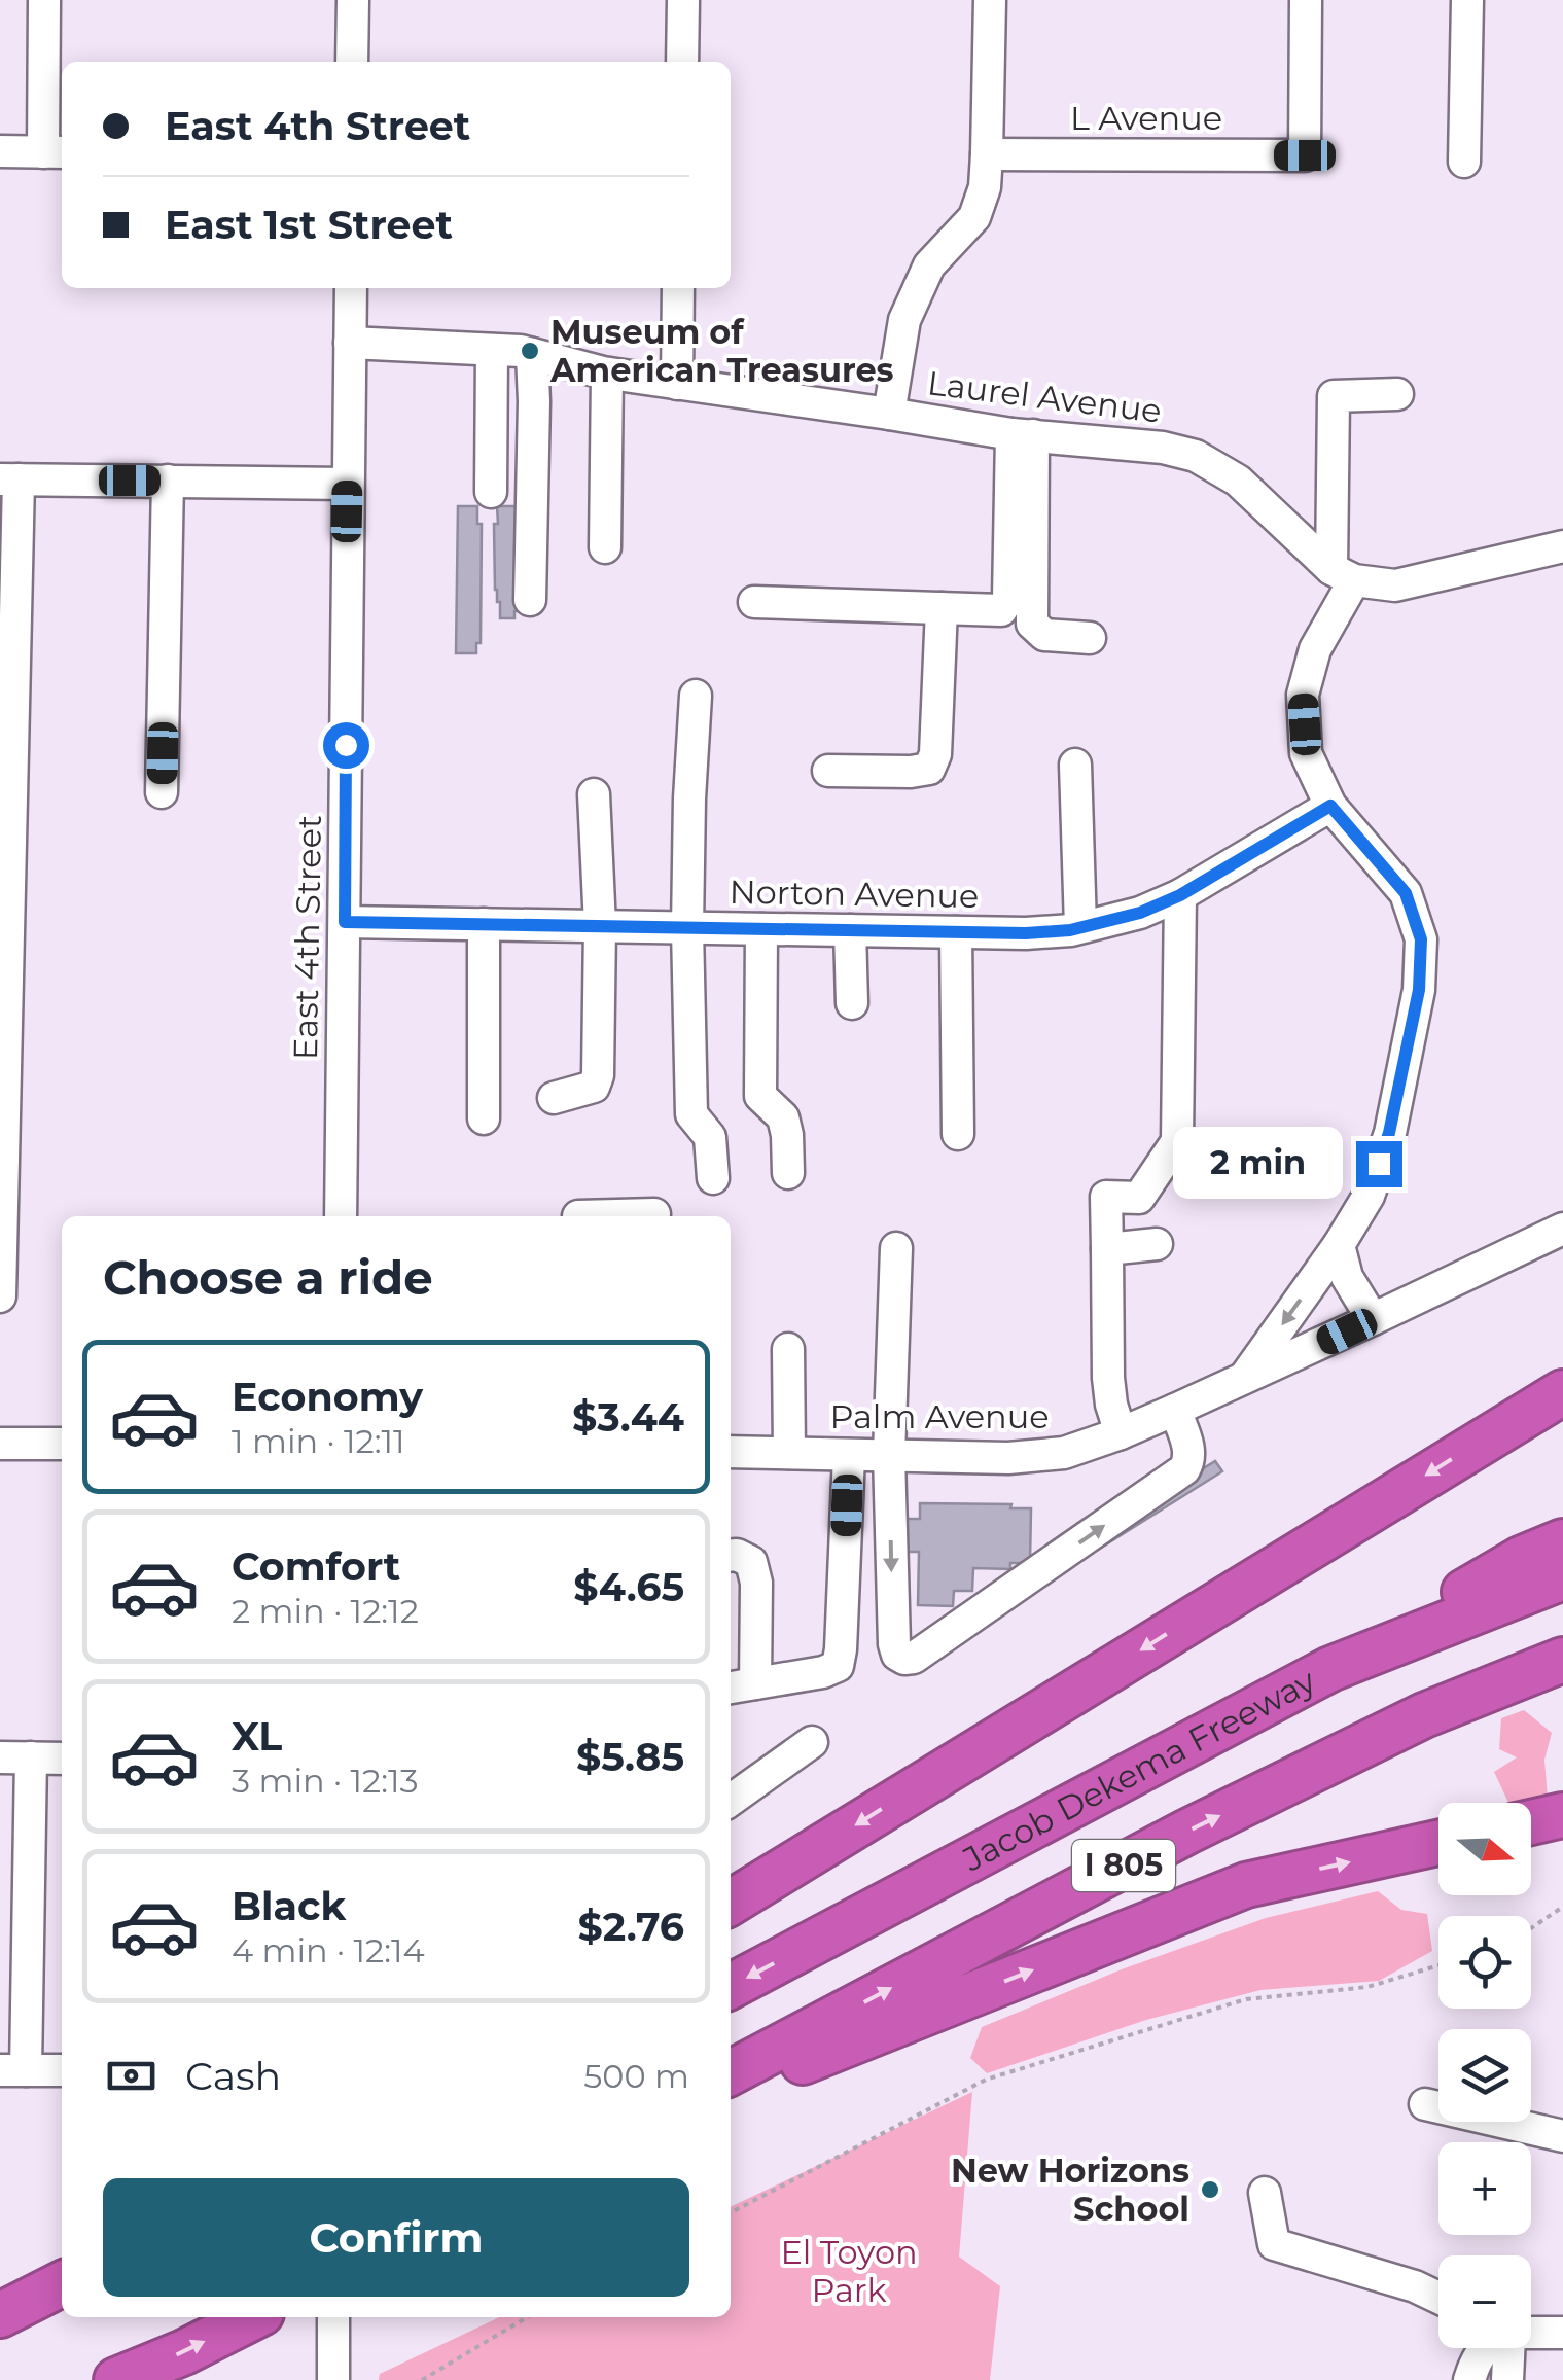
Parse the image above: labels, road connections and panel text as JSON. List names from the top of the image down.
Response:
{
  "streets": {
    "highway": ["Jacob Dekema Freeway", "I 805"],
    "street": [
      "L Avenue",
      "Laurel Avenue",
      "Norton Avenue",
      "East 4th Street",
      "Palm Avenue"
    ]
  },
  "crossings": [
    ["Laurel Avenue", "East 4th Street"],
    ["Norton Avenue", "East 4th Street"]
  ],
  "parks": ["El Toyon Park"],
  "places": ["Museum of American Treasures", "New Horizons School"],
  "north": "right",
  "page": {
    "banner": ["East 4th Street", "East 1st Street"],
    "bubble": "2 min",
    "heading": "Choose a ride",
    "list": [
      {
        "name": "Economy",
        "note": "1 min · 12:11",
        "value": "$3.44"
      },
      {
        "name": "Comfort",
        "note": "2 min · 12:12",
        "value": "$4.65"
      },
      {
        "name": "XL",
        "note": "3 min · 12:13",
        "value": "$5.85"
      },
      {
        "name": "Black",
        "note": "4 min · 12:14",
        "value": "$2.76"
      }
    ],
    "map_buttons": ["+", "−"],
    "pay": ["Cash", "500 m"],
    "buttons": "Confirm"
  }
}
